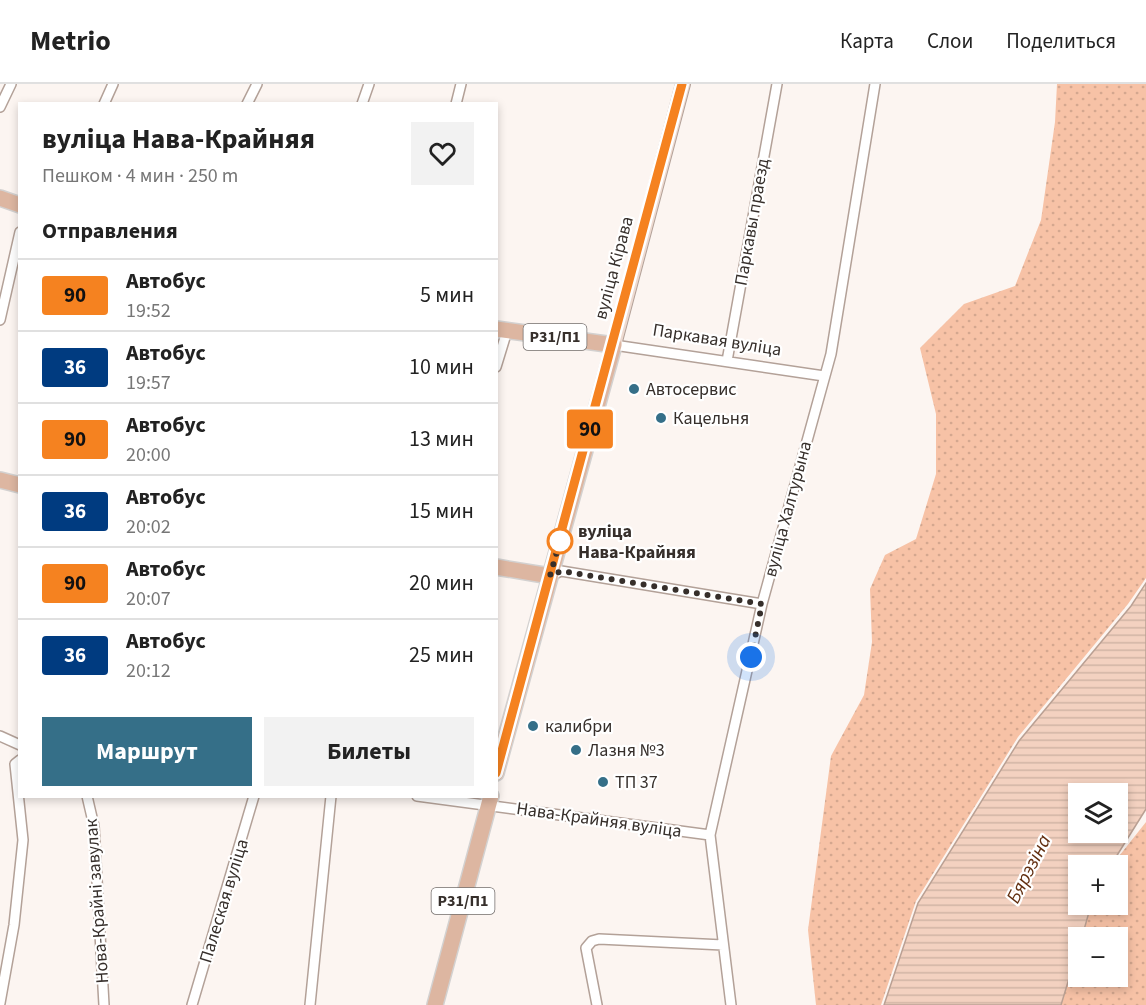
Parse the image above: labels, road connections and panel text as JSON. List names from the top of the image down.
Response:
{
  "streets": {
    "main road": ["вуліца Кірава", "Р31/П1", "Паркавая вуліца"],
    "street": [
      "Паркавы праезд",
      "вуліца Халтурына",
      "Нава-Крайняя вуліца",
      "Нова-Крайні завулак",
      "Палеская вуліца"
    ]
  },
  "crossings": [
    ["Паркавы праезд", "Паркавая вуліца"],
    ["вуліца Кірава", "Паркавая вуліца"],
    ["Р31/П1", "Нава-Крайняя вуліца"],
    ["Паркавая вуліца", "вуліца Халтурына"],
    ["вуліца Халтурына", "Нава-Крайняя вуліца"]
  ],
  "water": ["Бярэзіна"],
  "places": [
    "Автосервис",
    "Кацельня",
    "вуліца Нава-Крайняя",
    "калибри",
    "Лазня №3",
    "ТП 37"
  ],
  "lines": ["bus line 90"],
  "page": {
    "header": "Metrio",
    "nav": ["Карта", "Слои", "Поделиться"],
    "on_map": "90",
    "heading": [
      ["вуліца Нава-Крайняя", "Пешком · 4 мин · 250 m"],
      "Отправления"
    ],
    "list": [
      {
        "mark": "90",
        "name": "Автобус",
        "note": "19:52",
        "value": "5 мин"
      },
      {
        "mark": "36",
        "name": "Автобус",
        "note": "19:57",
        "value": "10 мин"
      },
      {
        "mark": "90",
        "name": "Автобус",
        "note": "20:00",
        "value": "13 мин"
      },
      {
        "mark": "36",
        "name": "Автобус",
        "note": "20:02",
        "value": "15 мин"
      },
      {
        "mark": "90",
        "name": "Автобус",
        "note": "20:07",
        "value": "20 мин"
      },
      {
        "mark": "36",
        "name": "Автобус",
        "note": "20:12",
        "value": "25 мин"
      }
    ],
    "buttons": ["Маршрут", "Билеты"],
    "map_buttons": ["+", "−"]
  }
}
